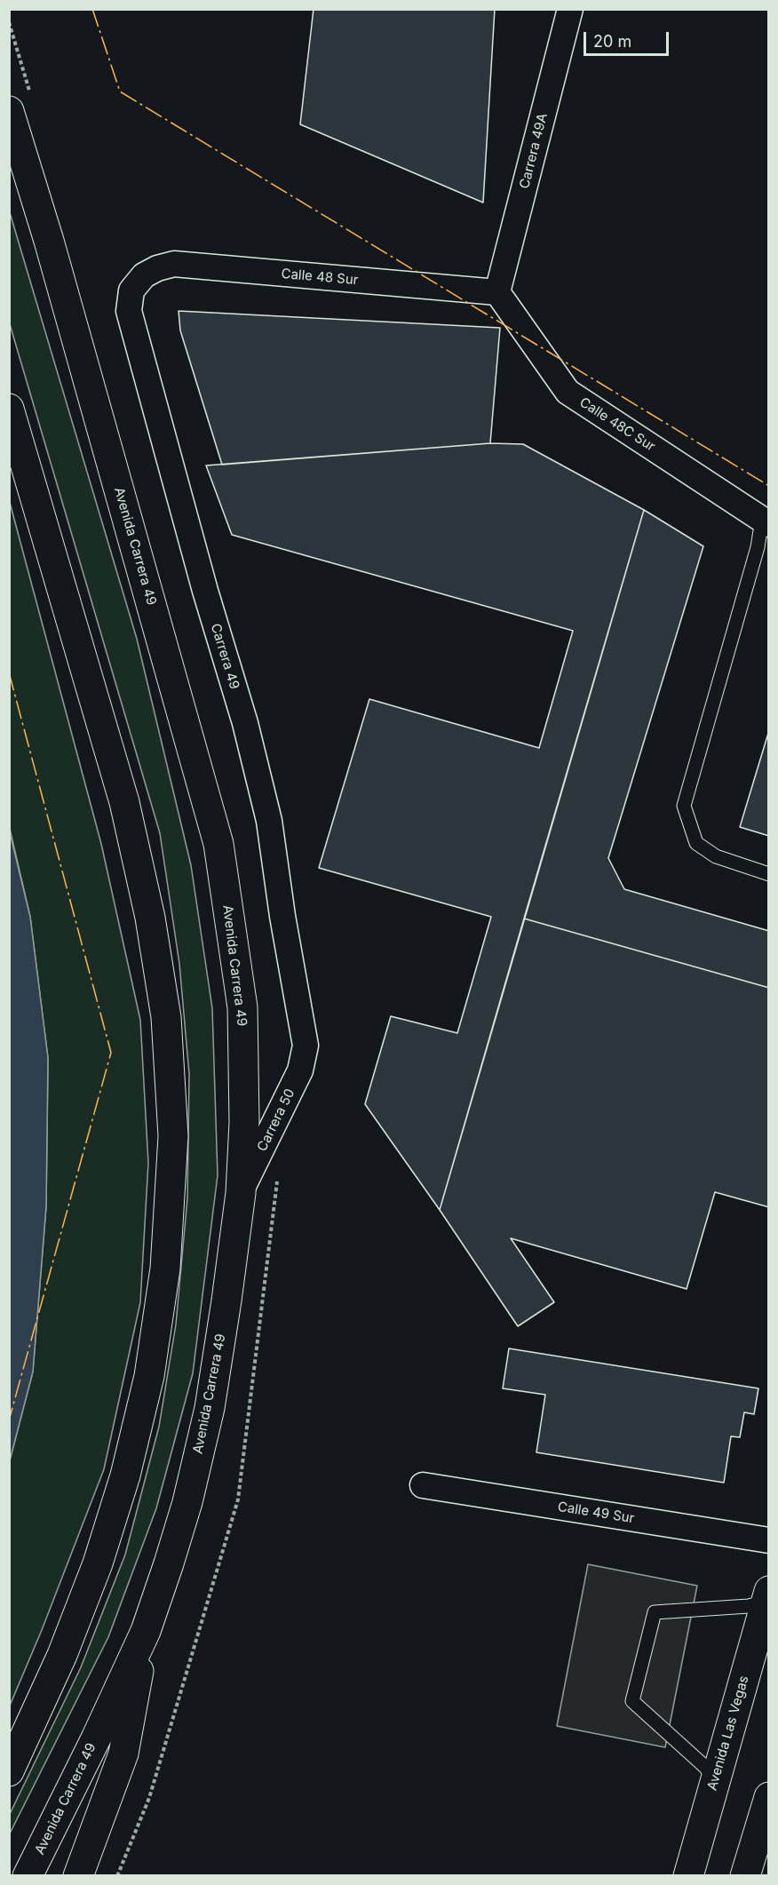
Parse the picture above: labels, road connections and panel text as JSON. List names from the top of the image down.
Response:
{
  "streets": {
    "main road": ["Avenida Carrera 49", "Avenida Las Vegas"],
    "street": [
      "Carrera 49A",
      "Calle 48 Sur",
      "Calle 48C Sur",
      "Carrera 49",
      "Carrera 50",
      "Calle 49 Sur"
    ]
  },
  "crossings": [
    ["Carrera 49A", "Calle 48 Sur"],
    ["Carrera 49A", "Calle 48C Sur"],
    ["Calle 48 Sur", "Calle 48C Sur"],
    ["Calle 48 Sur", "Carrera 49"],
    ["Avenida Carrera 49", "Carrera 50"],
    ["Carrera 49", "Carrera 50"]
  ],
  "scale_bar": "20 m"
}
